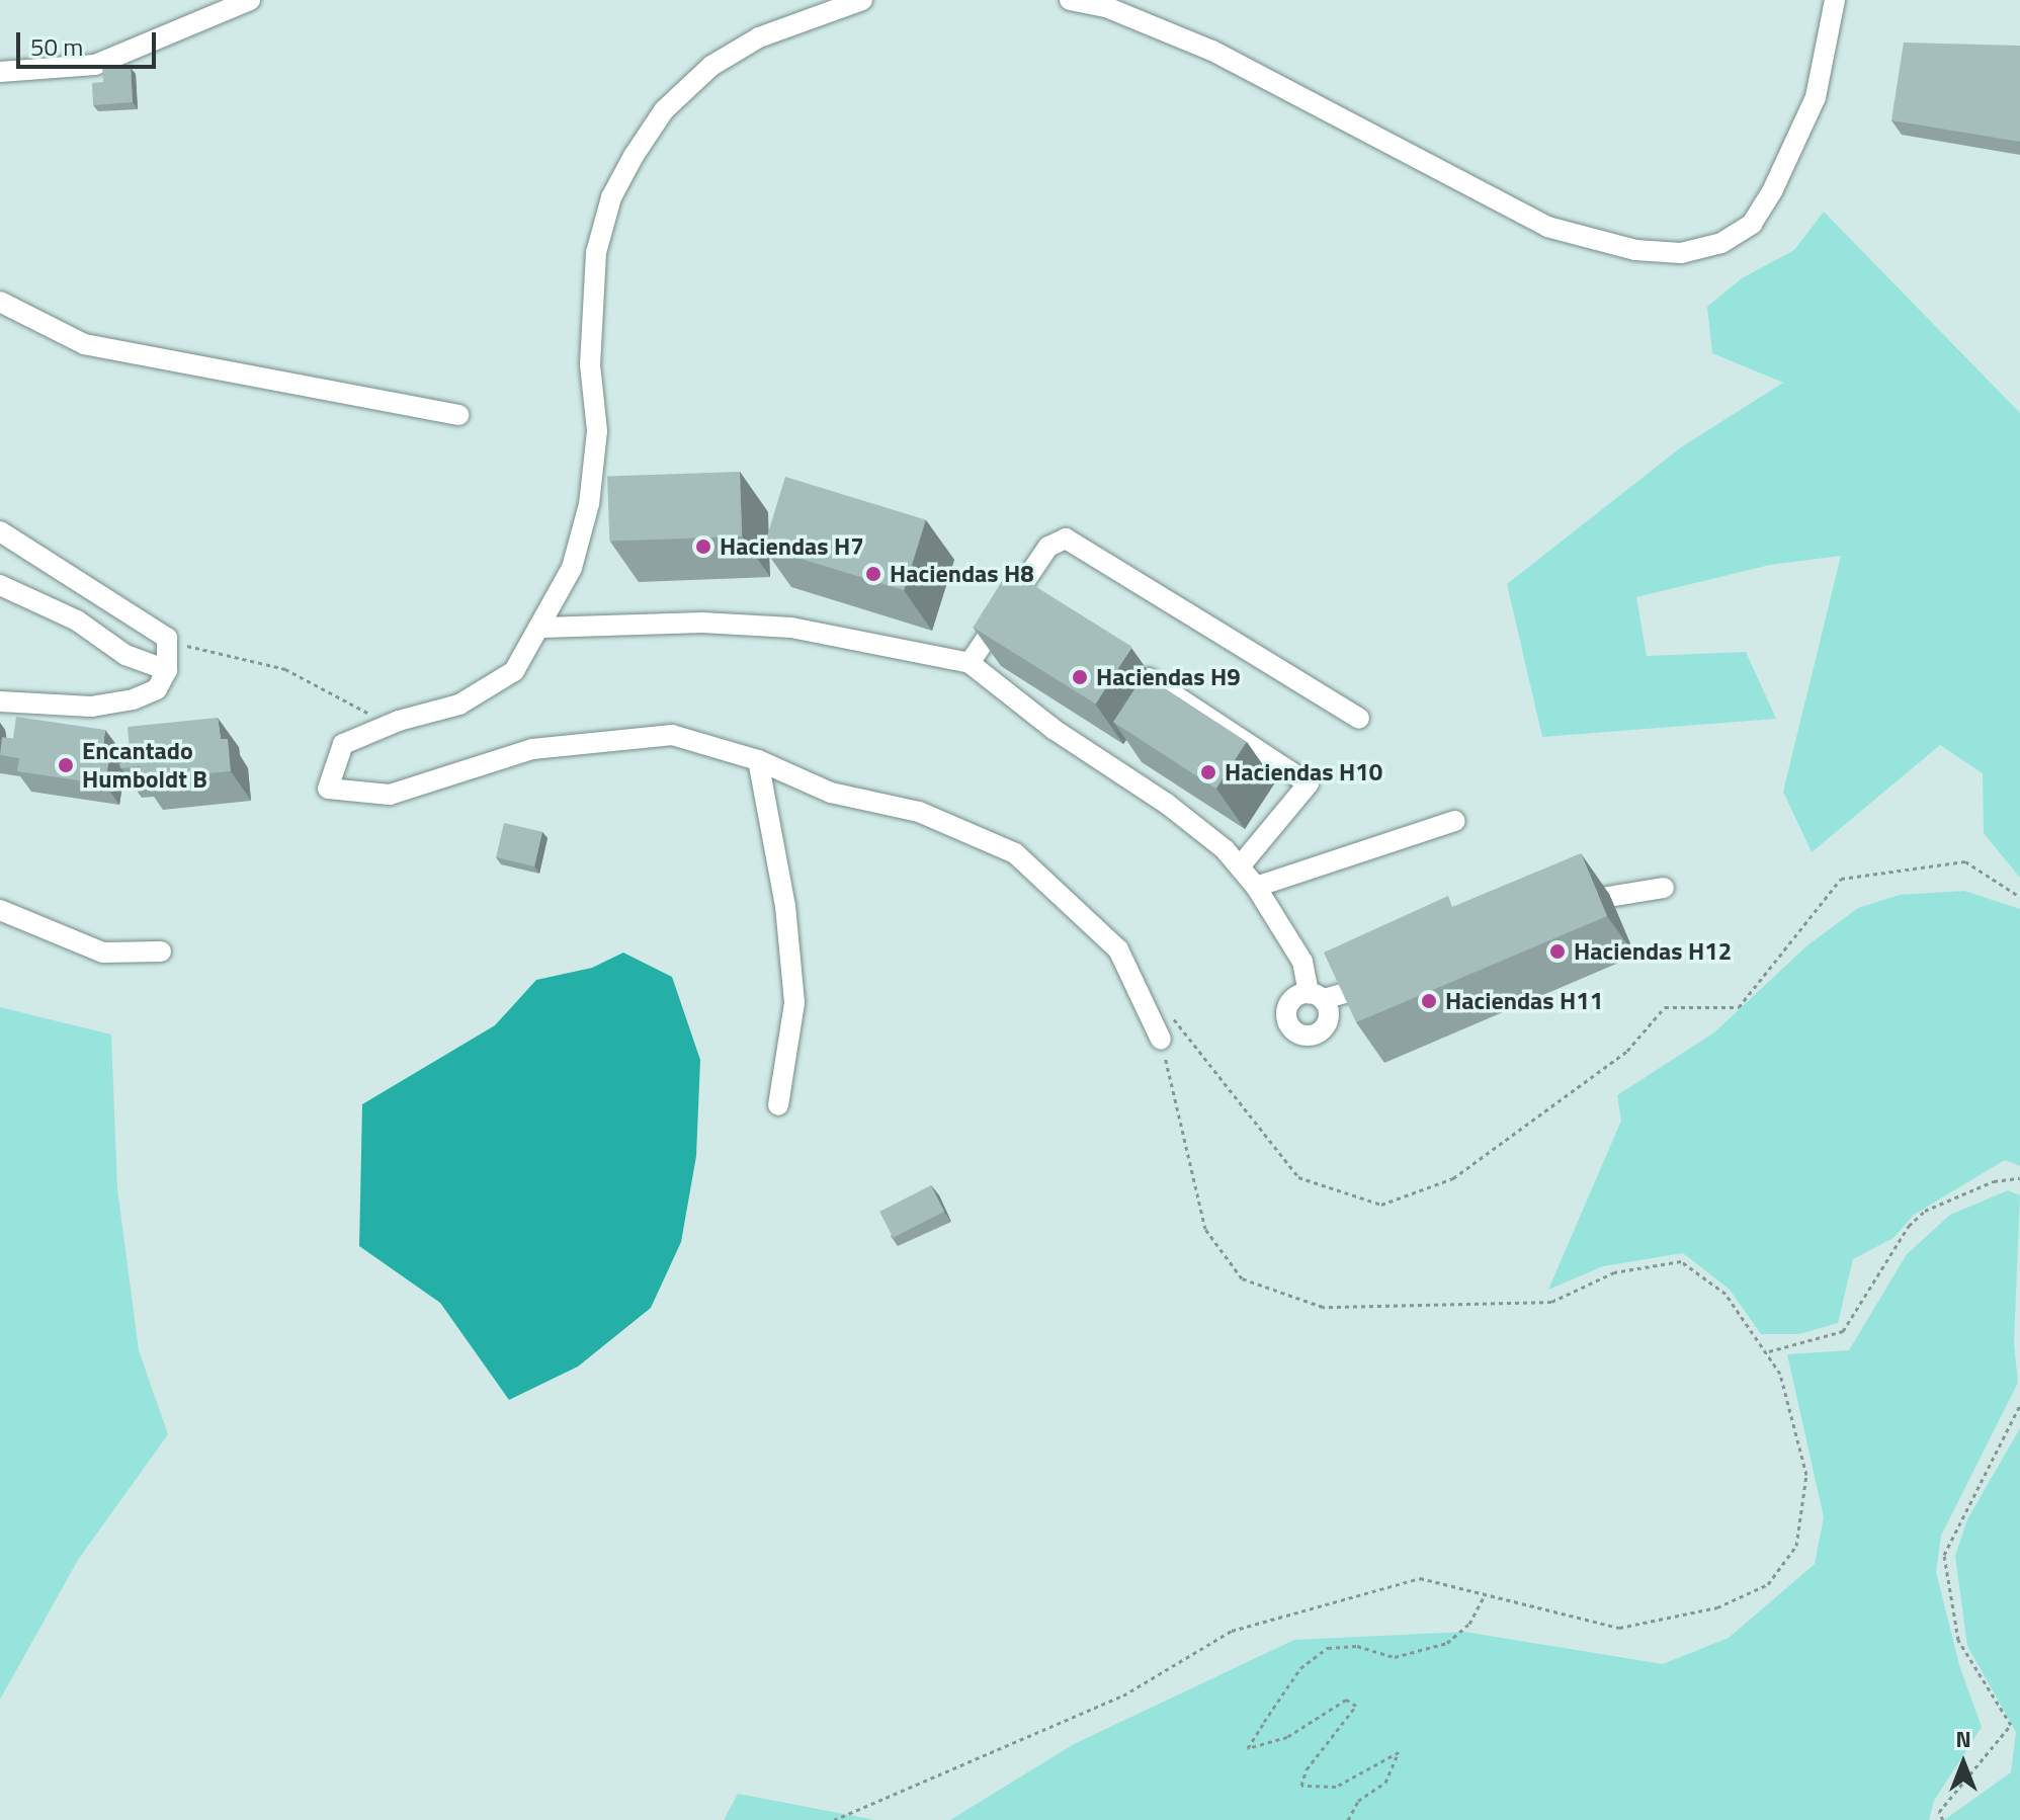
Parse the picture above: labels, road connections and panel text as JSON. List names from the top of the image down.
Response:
{
  "places": [
    "Haciendas H7",
    "Haciendas H8",
    "Haciendas H9",
    "Encantado Humboldt B",
    "Haciendas H10",
    "Haciendas H12",
    "Haciendas H11"
  ],
  "scale_bar": "50 m",
  "north": "top"
}
